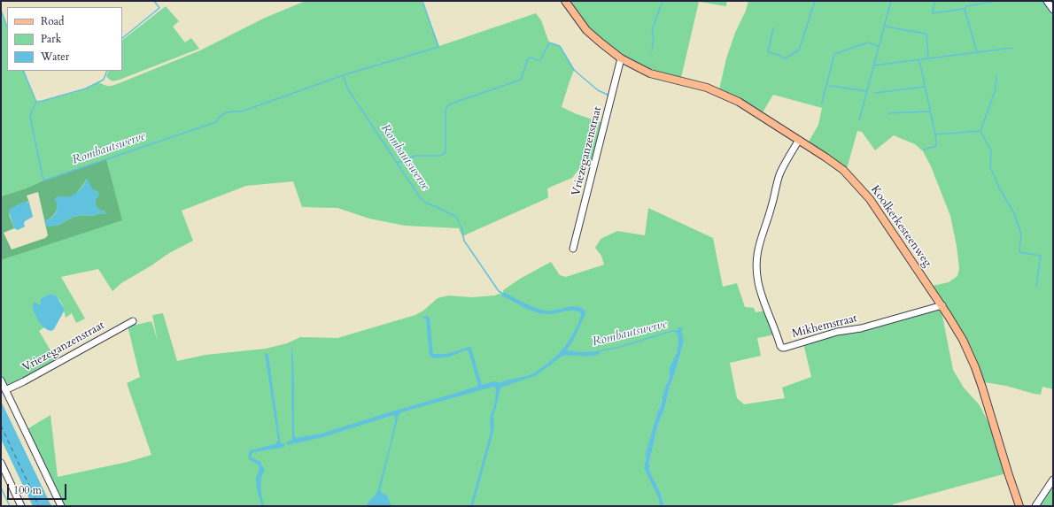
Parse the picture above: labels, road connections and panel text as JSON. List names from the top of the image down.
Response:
{
  "streets": {
    "main road": ["Koolkerkesteenweg"],
    "street": ["Vriezeganzenstraat", "Mikhemstraat"]
  },
  "crossings": [
    ["Vriezeganzenstraat", "Koolkerkesteenweg"],
    ["Koolkerkesteenweg", "Mikhemstraat"]
  ],
  "water": ["Rombautswerve"],
  "legend": ["Road", "Park", "Water"],
  "scale_bar": "100 m"
}
